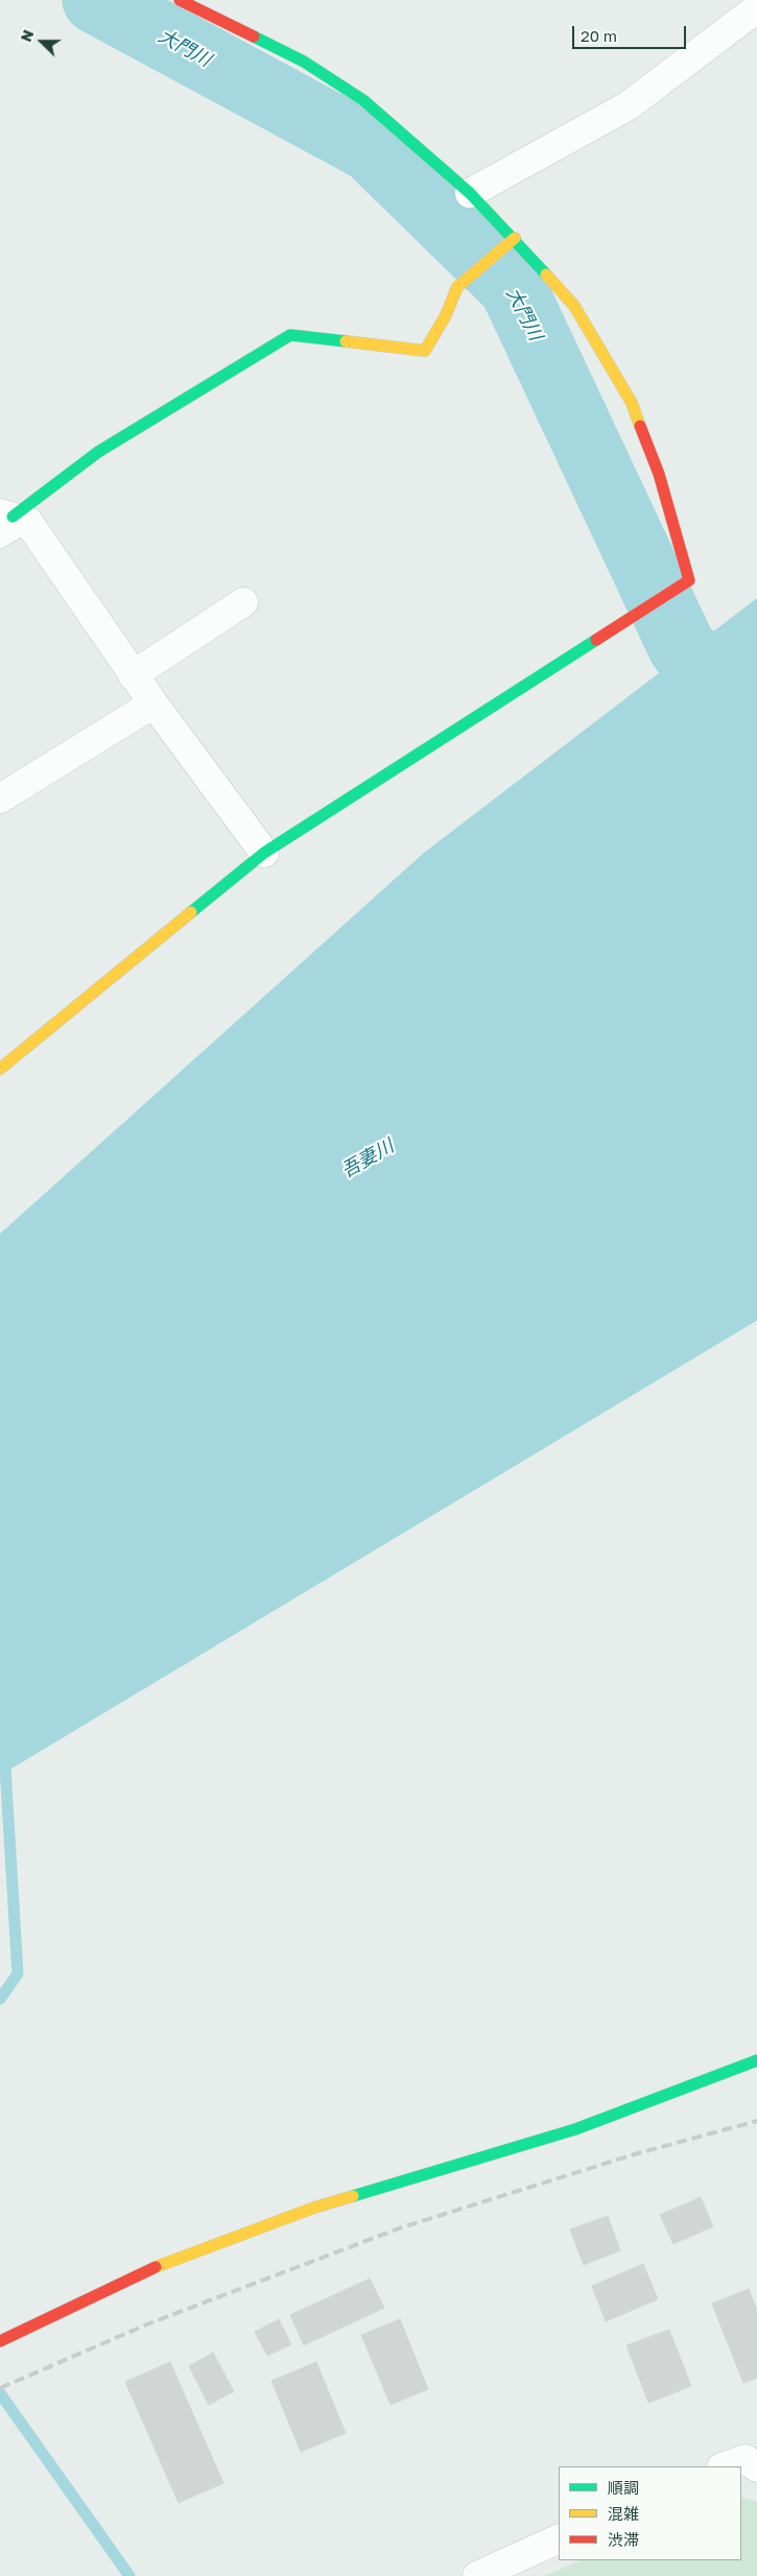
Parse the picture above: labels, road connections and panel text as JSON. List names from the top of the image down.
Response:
{
  "water": ["大門川", "吾妻川"],
  "legend": ["順調", "混雑", "渋滞"],
  "scale_bar": "20 m",
  "north": "left"
}
